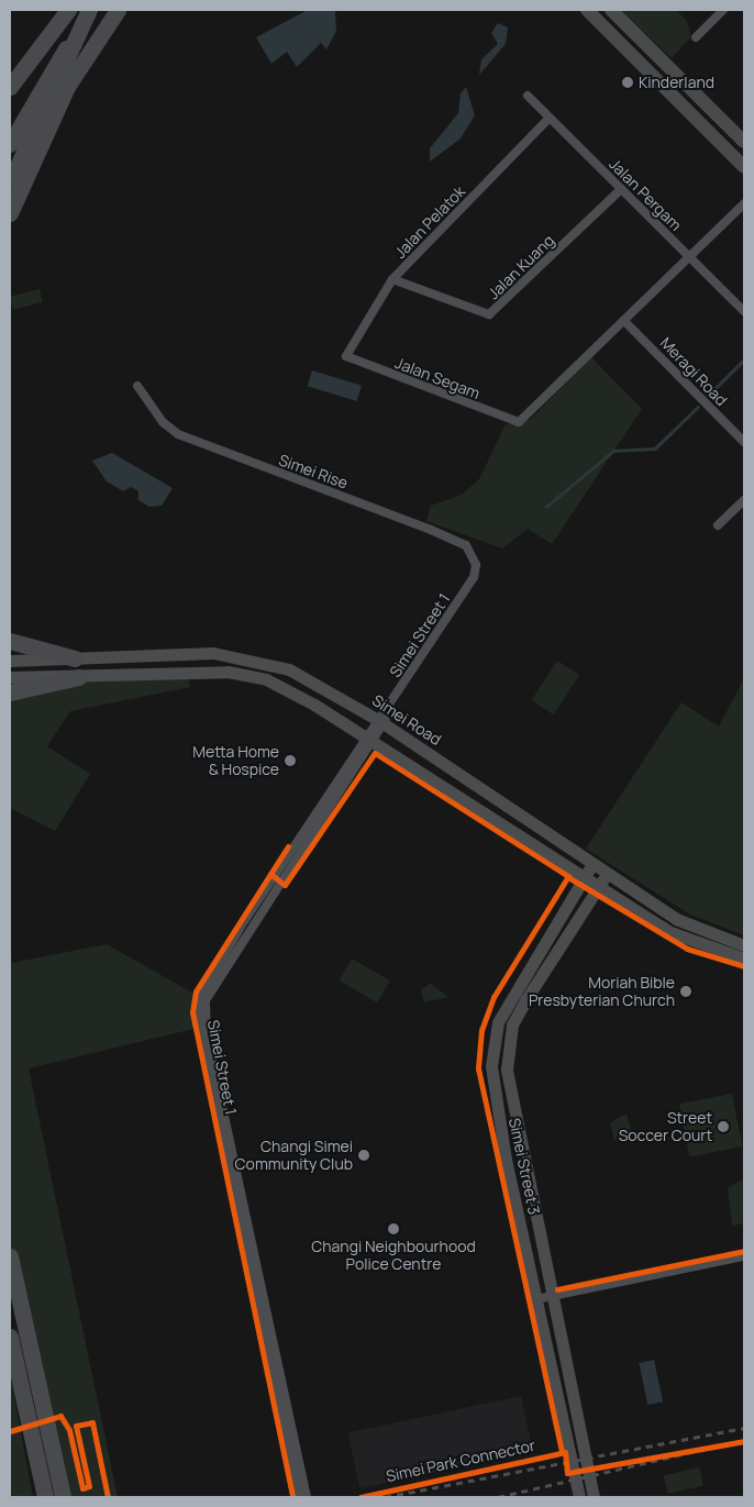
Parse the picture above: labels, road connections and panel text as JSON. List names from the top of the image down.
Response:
{
  "streets": {
    "main road": ["Simei Road", "Simei Street 3"],
    "street": [
      "Jalan Pergam",
      "Jalan Pelatok",
      "Jalan Kuang",
      "Meragi Road",
      "Jalan Segam",
      "Simei Rise",
      "Simei Street 1"
    ],
    "cycle path": ["Simei Park Connector"]
  },
  "crossings": [
    ["Jalan Pergam", "Jalan Pelatok"],
    ["Jalan Pergam", "Jalan Kuang"],
    ["Jalan Pelatok", "Jalan Kuang"],
    ["Jalan Pelatok", "Jalan Segam"],
    ["Meragi Road", "Jalan Segam"],
    ["Simei Rise", "Simei Street 1"],
    ["Simei Street 1", "Simei Road"],
    ["Simei Road", "Simei Street 3"]
  ],
  "places": [
    "Kinderland",
    "Metta Home & Hospice",
    "Moriah Bible Presbyterian Church",
    "Street Soccer Court",
    "Changi Simei Community Club",
    "Changi Neighbourhood Police Centre"
  ]
}
